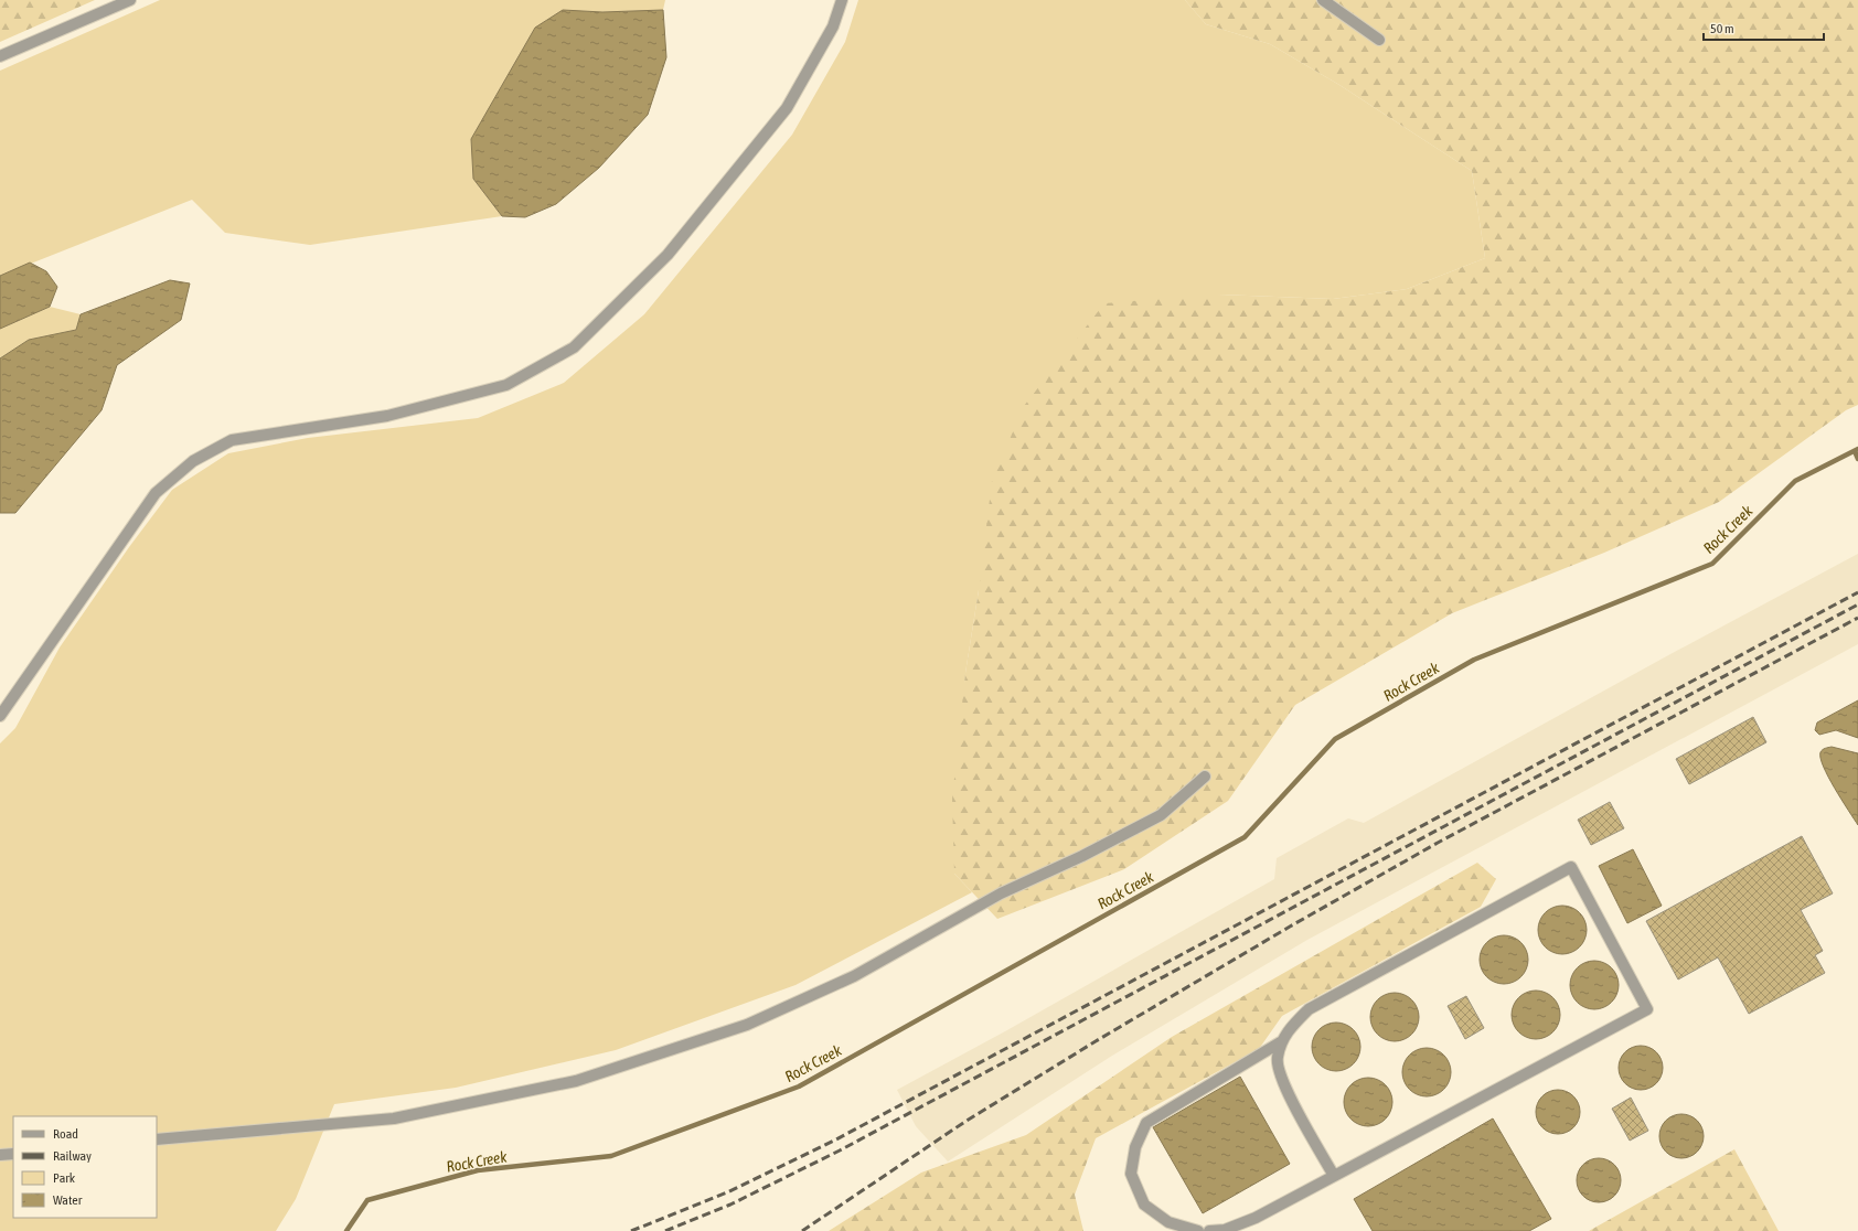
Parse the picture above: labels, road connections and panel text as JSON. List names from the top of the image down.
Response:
{
  "water": ["Rock Creek"],
  "legend": [
    "Road",
    "Railway",
    "Park",
    "Water"
  ],
  "scale_bar": "50 m"
}
